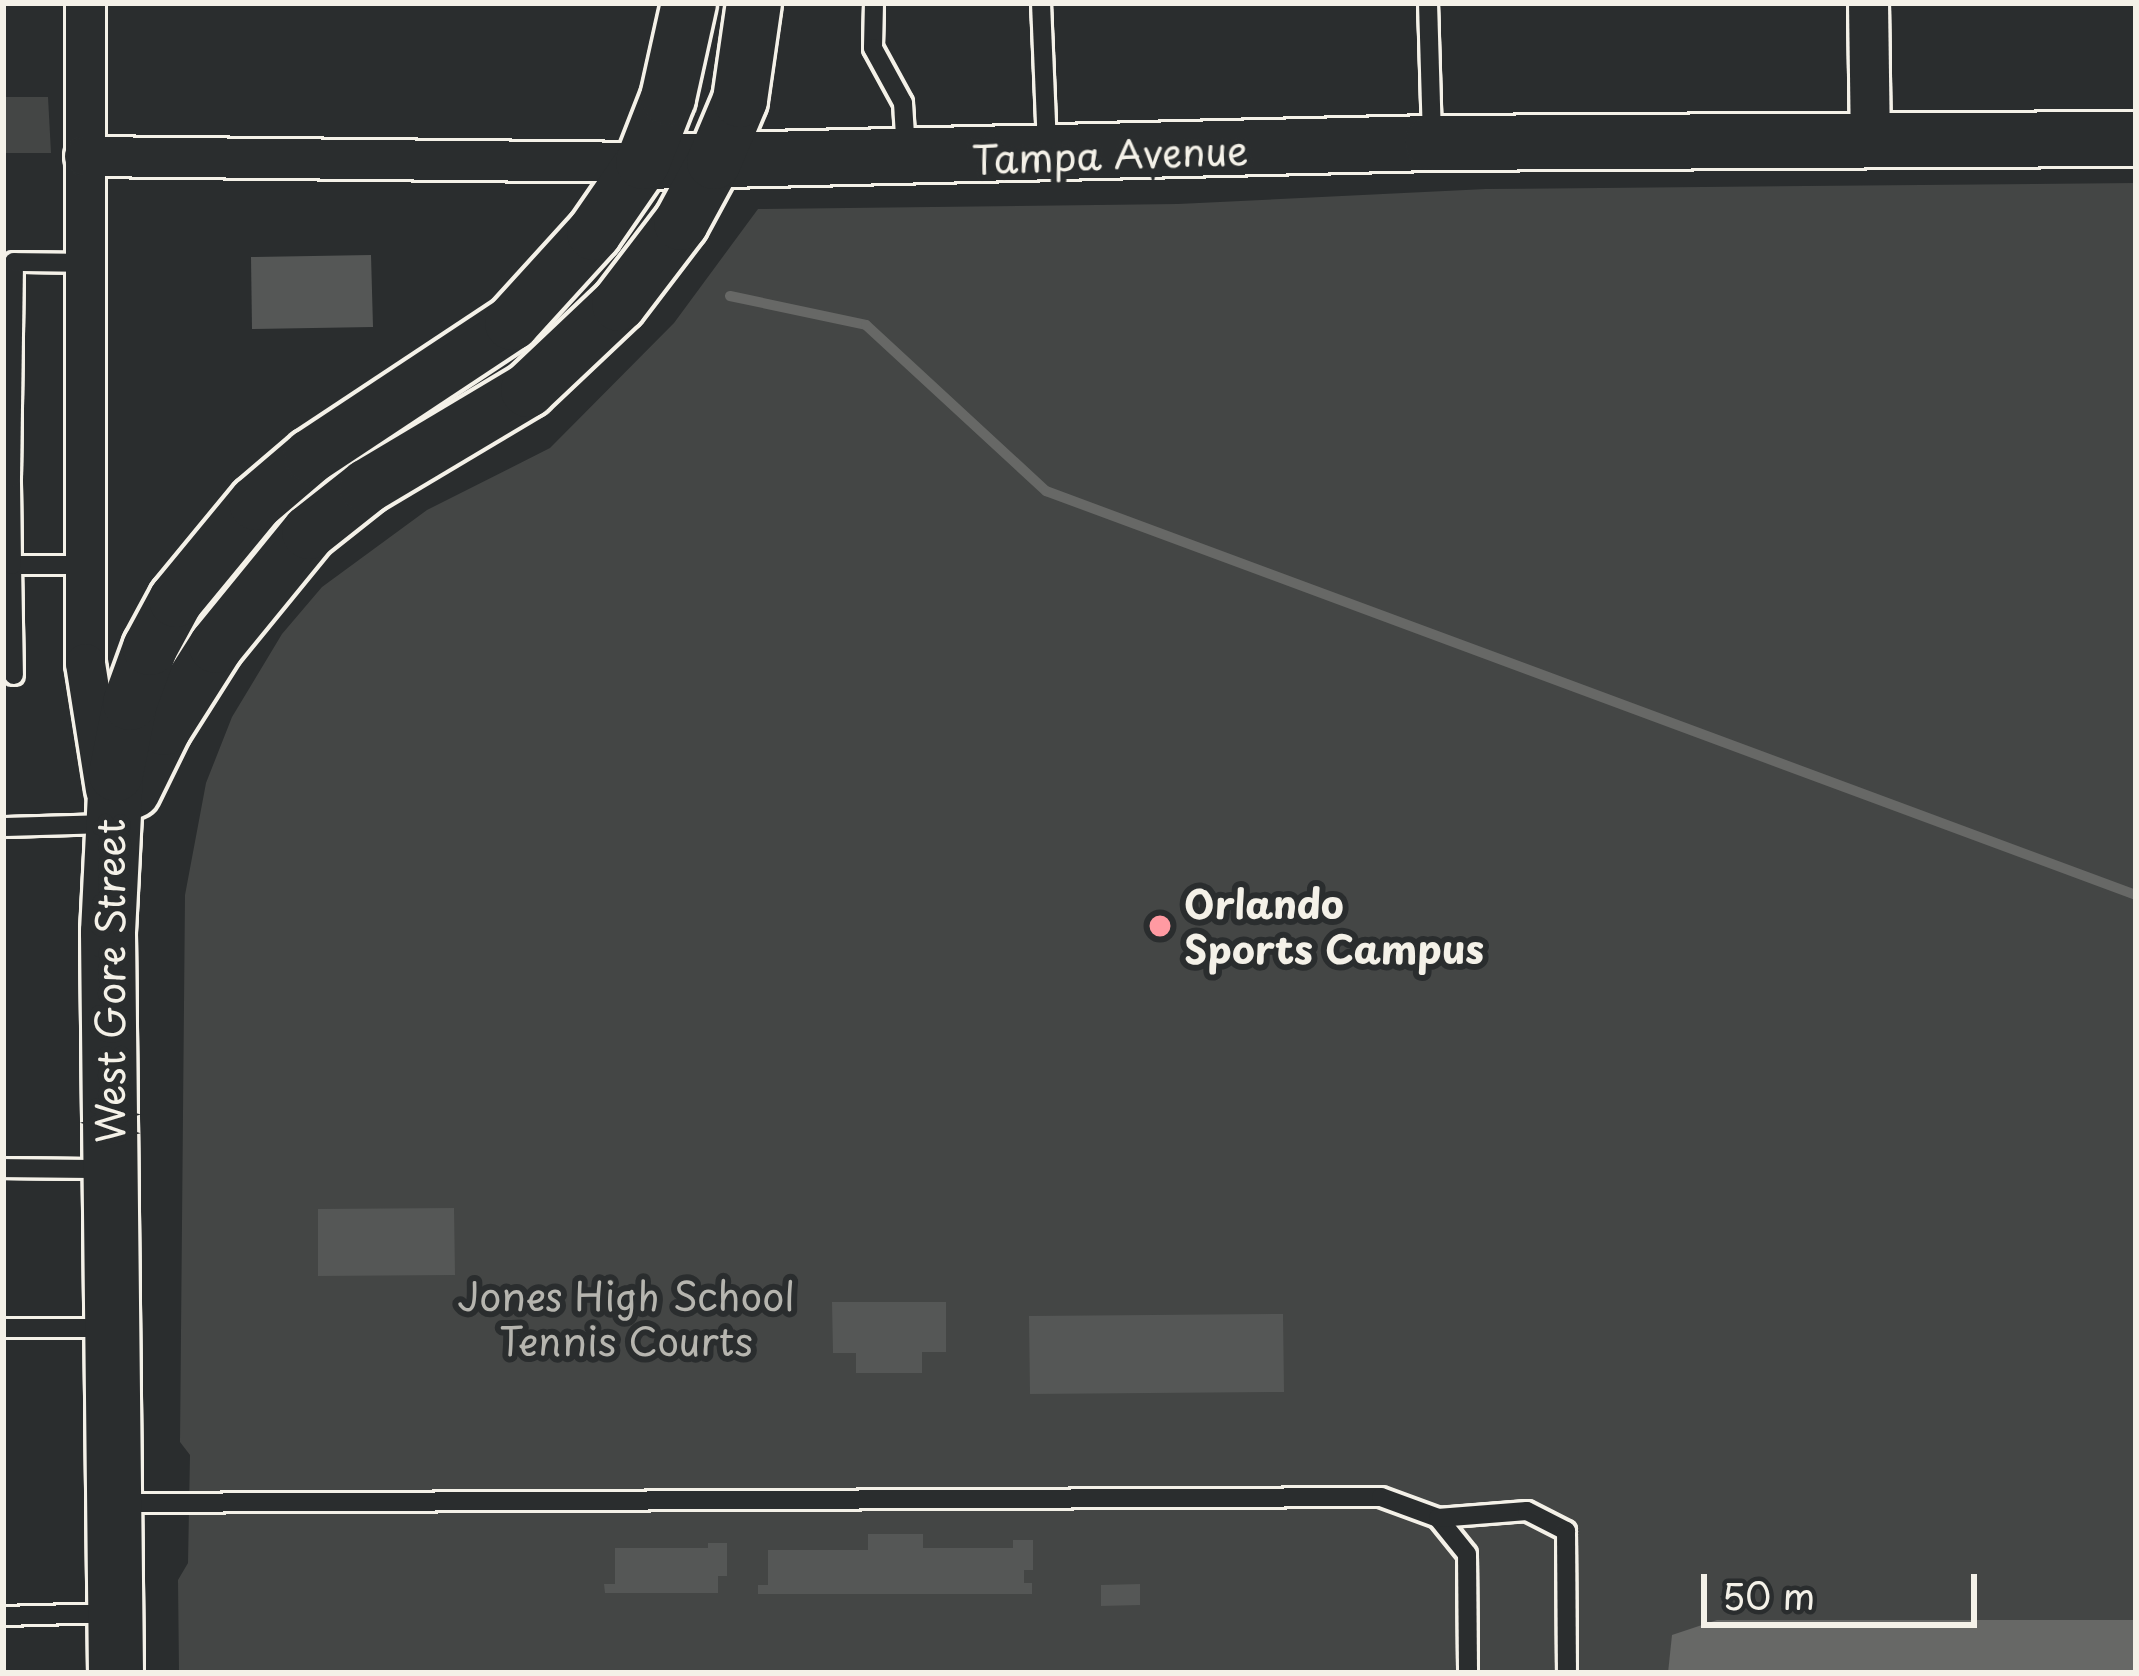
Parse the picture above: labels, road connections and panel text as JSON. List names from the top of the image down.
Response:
{
  "streets": {
    "street": ["Tampa Avenue", "West Gore Street"]
  },
  "crossings": [
    ["Tampa Avenue", "West Gore Street"]
  ],
  "parks": ["Jones High School Tennis Courts"],
  "places": ["Orlando Sports Campus"],
  "scale_bar": "50 m"
}
